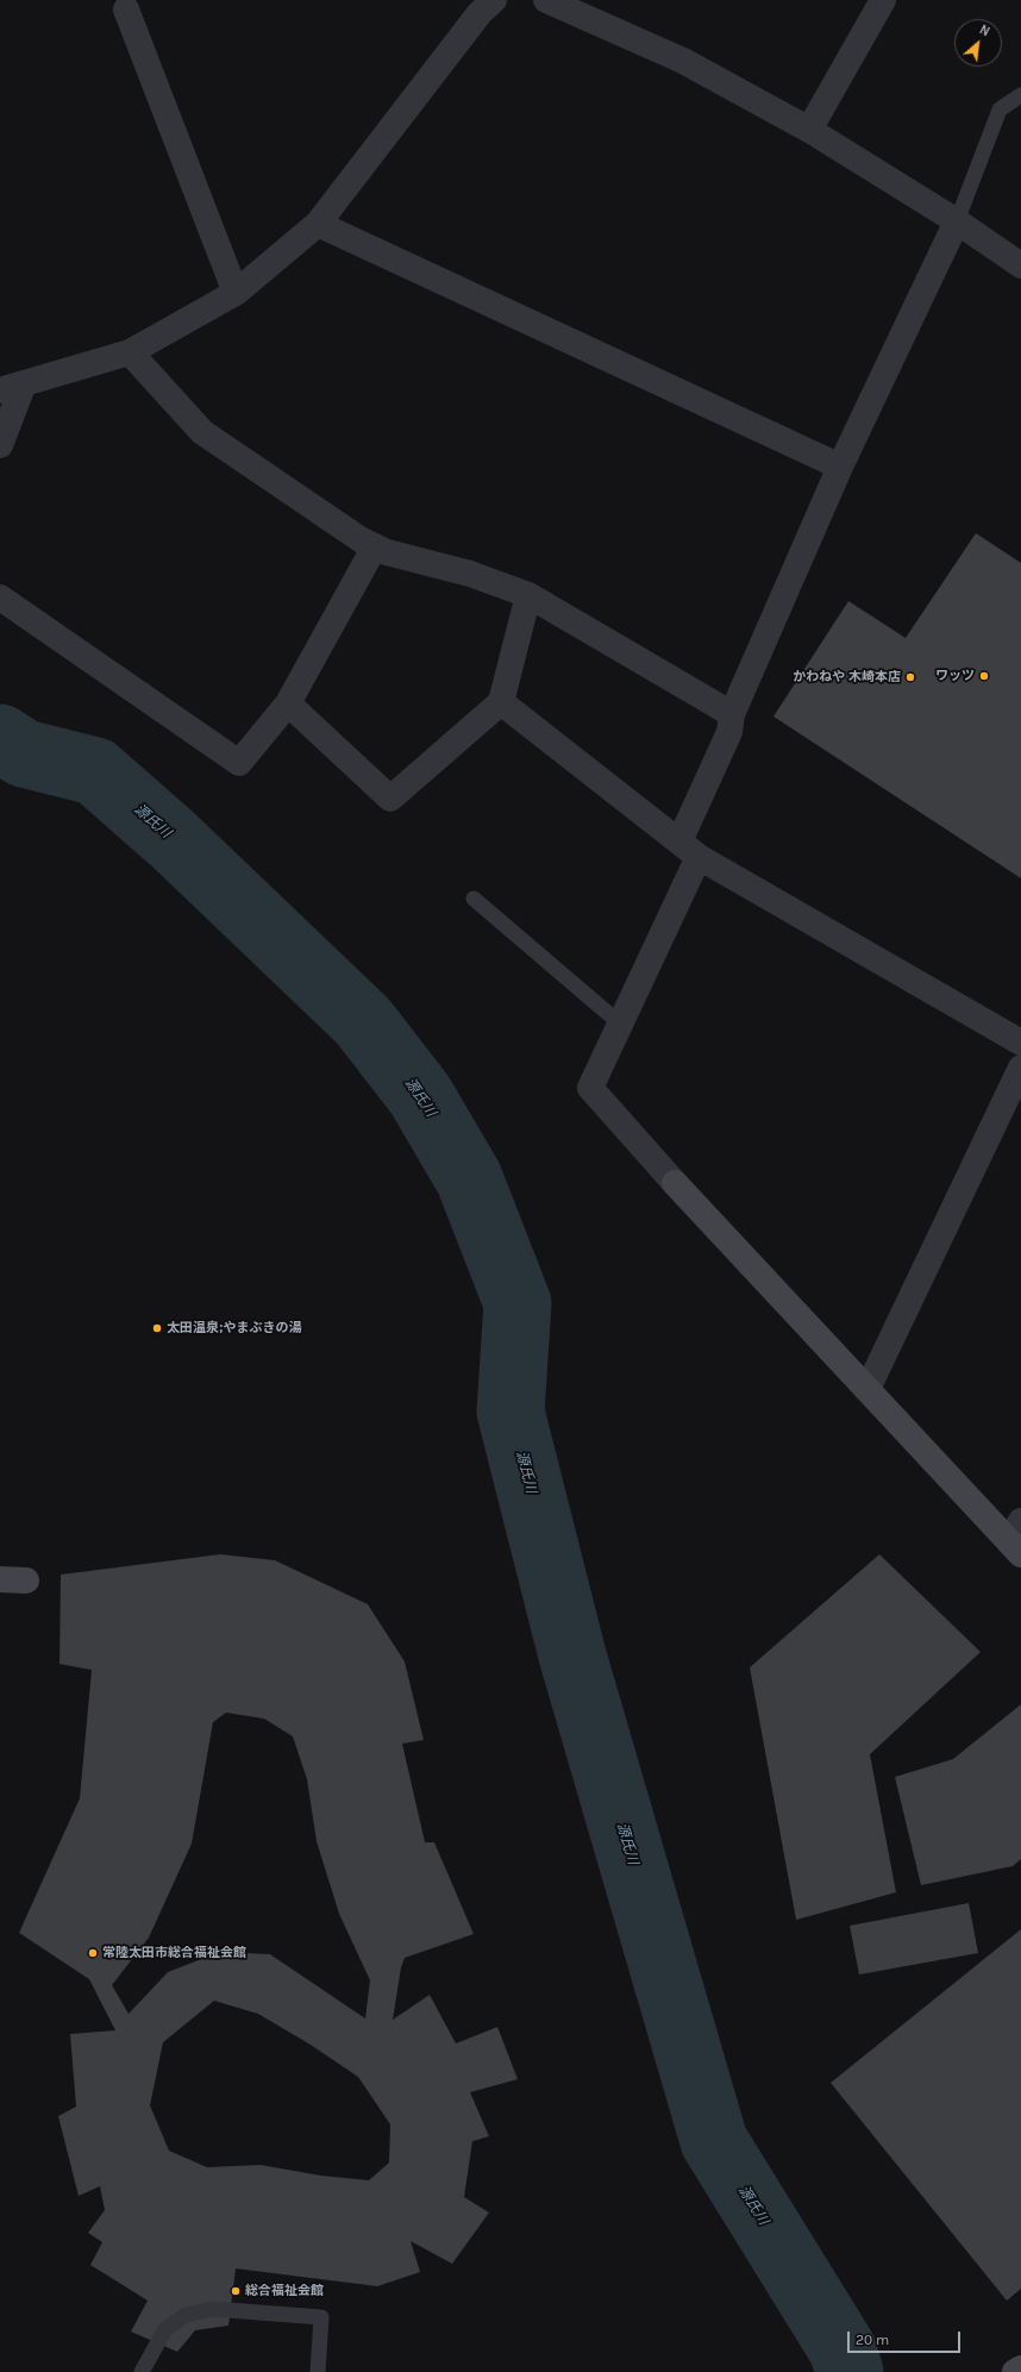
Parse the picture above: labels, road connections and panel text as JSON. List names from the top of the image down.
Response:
{
  "water": ["源氏川"],
  "places": [
    "ワッツ",
    "かわねや 木崎本店",
    "太田温泉;やまぶきの湯",
    "常陸太田市総合福祉会館",
    "総合福祉会館"
  ],
  "scale_bar": "20 m",
  "north": "top right"
}
